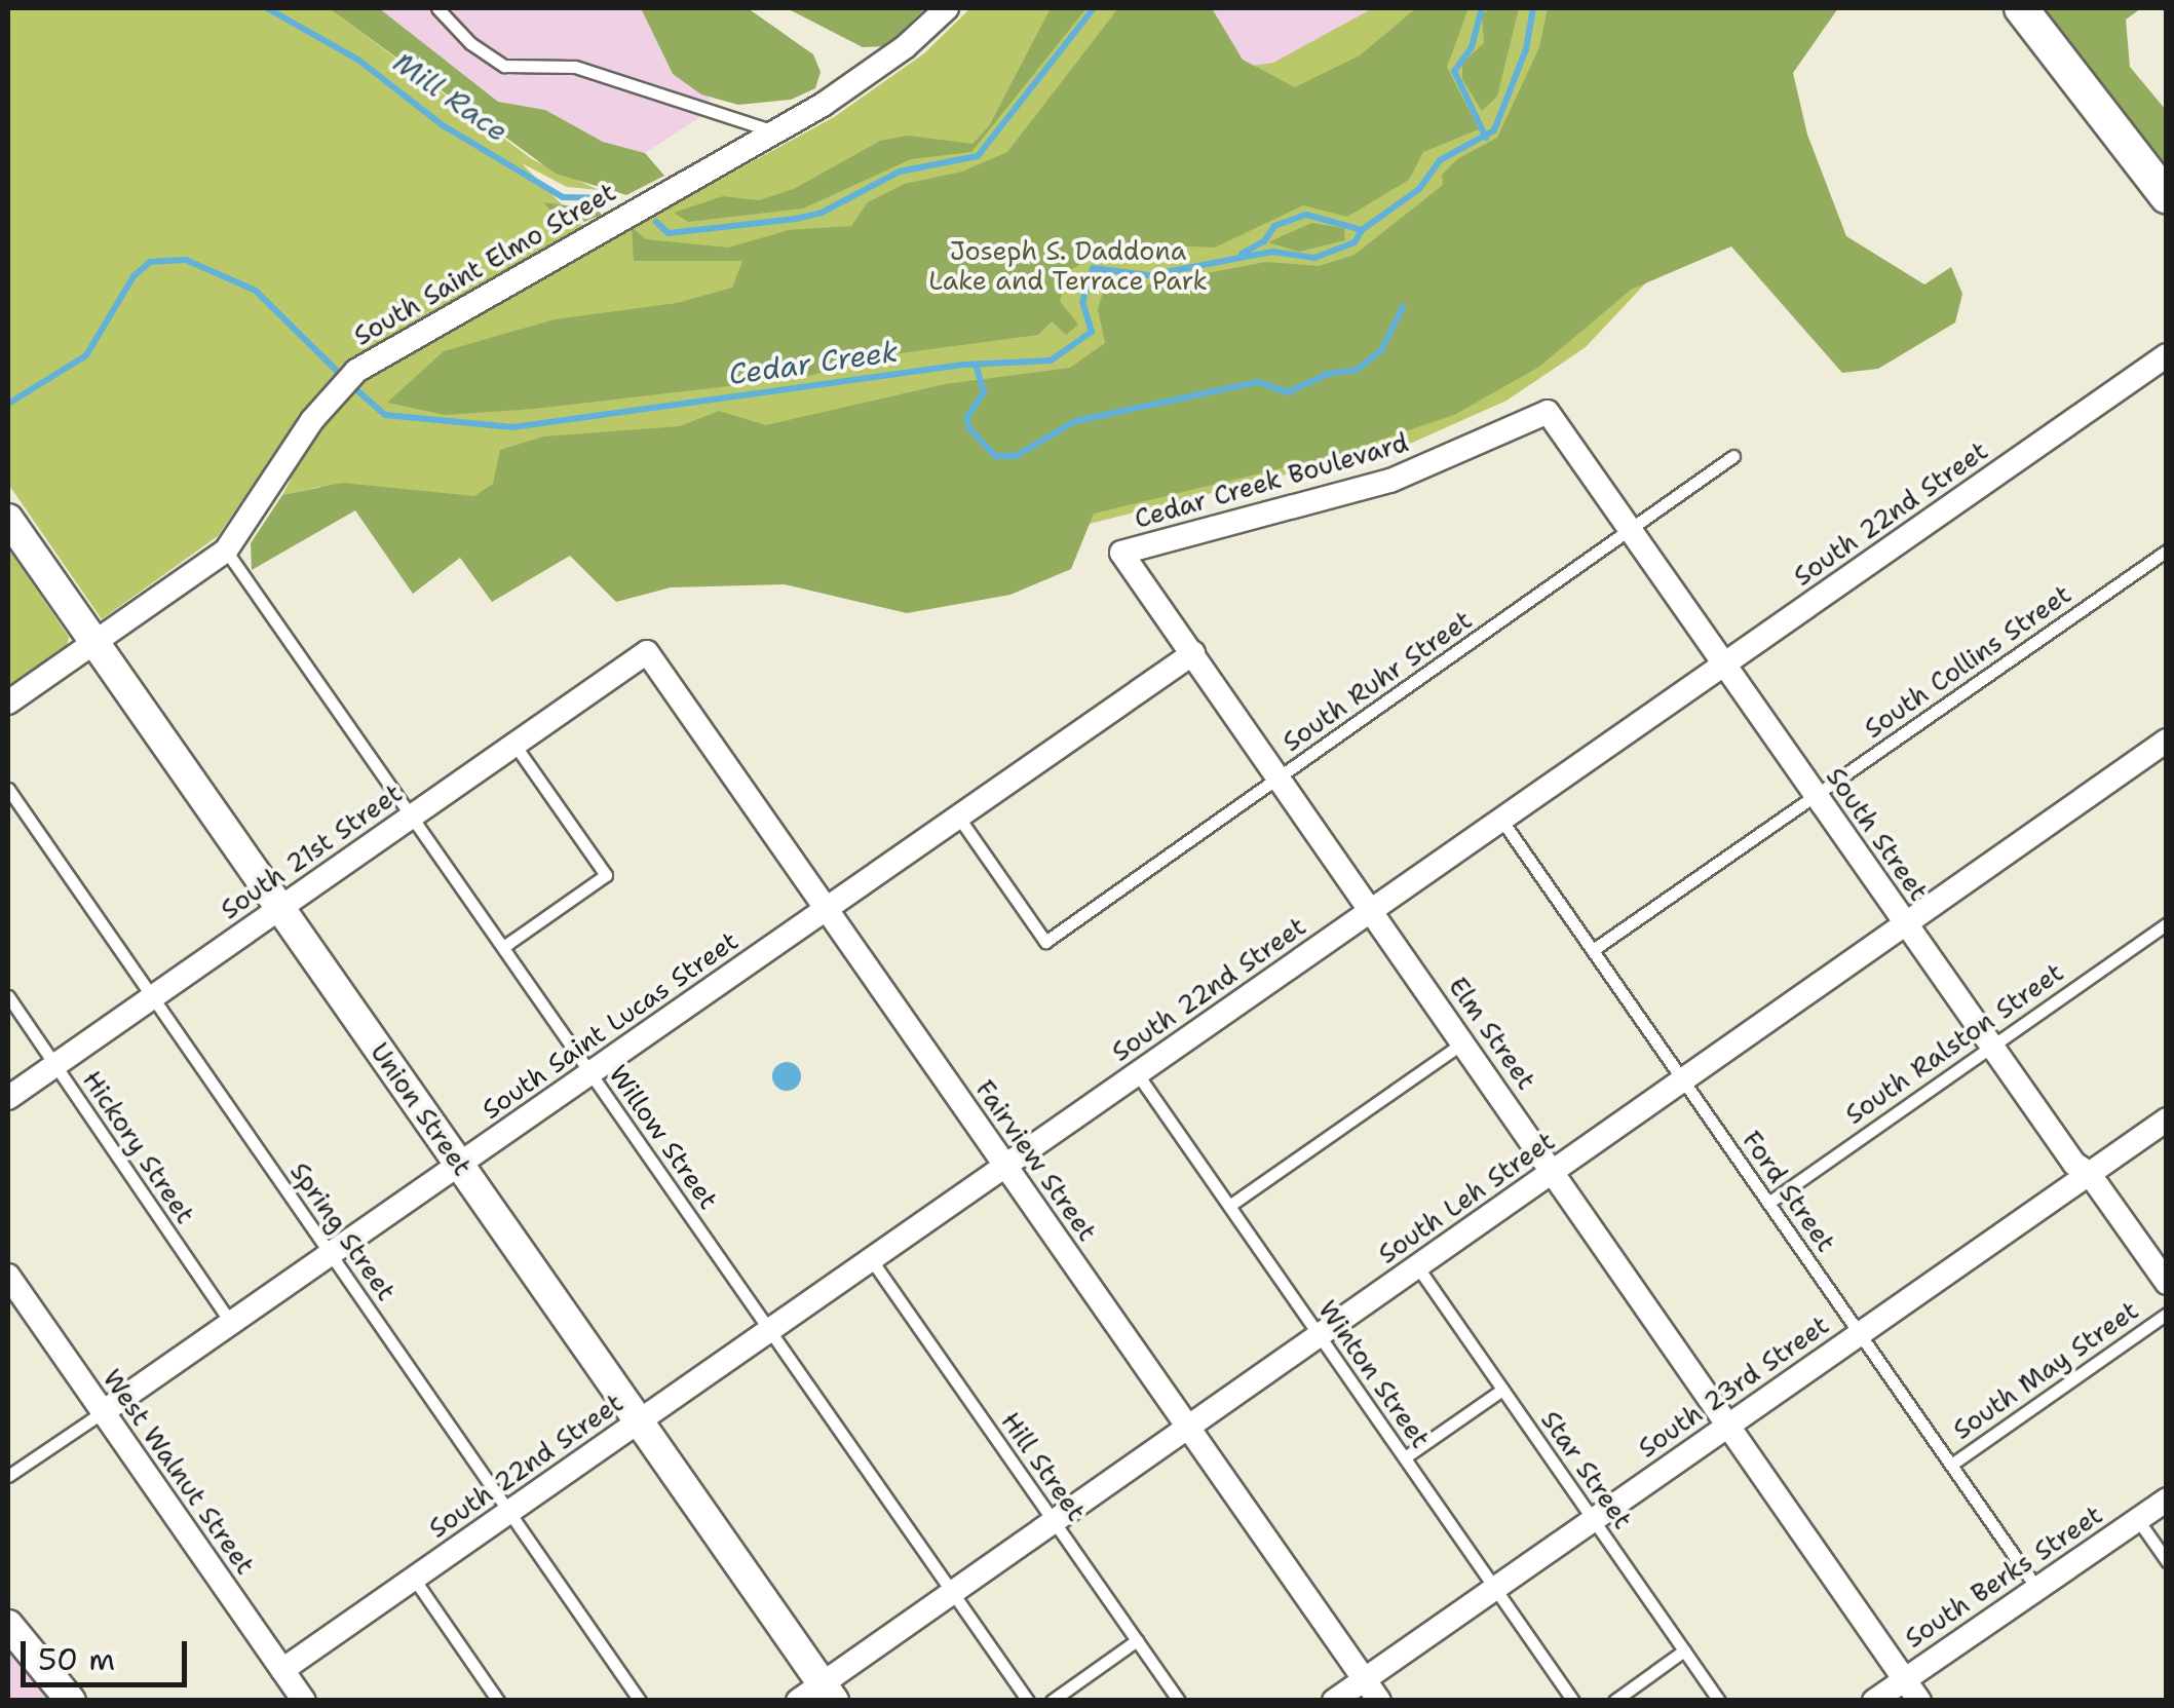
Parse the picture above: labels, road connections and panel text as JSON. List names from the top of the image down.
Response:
{
  "streets": {
    "street": [
      "South Saint Elmo Street",
      "Cedar Creek Boulevard",
      "South 22nd Street",
      "South Street",
      "South 21st Street",
      "South Saint Lucas Street",
      "Elm Street",
      "Union Street",
      "Fairview Street",
      "South Leh Street",
      "South 23rd Street",
      "West Walnut Street",
      "South Berks Street"
    ],
    "lane": [
      "South Collins Street",
      "South Ruhr Street",
      "South Ralston Street",
      "Willow Street",
      "Hickory Street",
      "Ford Street",
      "Spring Street",
      "South May Street",
      "Winton Street",
      "Hill Street",
      "Star Street"
    ]
  },
  "crossings": [
    ["South Saint Elmo Street", "Union Street"],
    ["South Saint Elmo Street", "Willow Street"],
    ["Cedar Creek Boulevard", "South Street"],
    ["Cedar Creek Boulevard", "Elm Street"],
    ["South 22nd Street", "South Street"],
    ["South 22nd Street", "Elm Street"],
    ["South 22nd Street", "Union Street"],
    ["South 22nd Street", "Willow Street"],
    ["South 22nd Street", "Fairview Street"],
    ["South 22nd Street", "Ford Street"],
    ["South 22nd Street", "Spring Street"],
    ["South 22nd Street", "Winton Street"],
    ["South 22nd Street", "Hill Street"],
    ["South 22nd Street", "West Walnut Street"],
    ["South Collins Street", "South Street"],
    ["South Collins Street", "Ford Street"],
    ["South Ruhr Street", "South Street"],
    ["South Ruhr Street", "South Saint Lucas Street"],
    ["South Ruhr Street", "Elm Street"],
    ["South Street", "South Ralston Street"],
    ["South Street", "South Leh Street"],
    ["South Street", "South 23rd Street"],
    ["South 21st Street", "Union Street"],
    ["South 21st Street", "Willow Street"],
    ["South 21st Street", "Hickory Street"],
    ["South 21st Street", "Fairview Street"],
    ["South 21st Street", "Spring Street"],
    ["South Saint Lucas Street", "Elm Street"],
    ["South Saint Lucas Street", "Union Street"],
    ["South Saint Lucas Street", "Willow Street"],
    ["South Saint Lucas Street", "Hickory Street"],
    ["South Saint Lucas Street", "Fairview Street"],
    ["South Saint Lucas Street", "Spring Street"],
    ["South Saint Lucas Street", "West Walnut Street"],
    ["Elm Street", "South Leh Street"],
    ["Elm Street", "South 23rd Street"],
    ["Elm Street", "South Berks Street"],
    ["South Ralston Street", "Ford Street"],
    ["Union Street", "South Leh Street"],
    ["Willow Street", "South Leh Street"],
    ["Fairview Street", "South Leh Street"],
    ["Fairview Street", "South 23rd Street"],
    ["Ford Street", "South Leh Street"],
    ["Ford Street", "South May Street"],
    ["Ford Street", "South 23rd Street"],
    ["Ford Street", "South Berks Street"],
    ["South Leh Street", "Winton Street"],
    ["South Leh Street", "Hill Street"],
    ["South Leh Street", "Star Street"],
    ["Winton Street", "South 23rd Street"],
    ["South 23rd Street", "Star Street"]
  ],
  "water": ["Mill Race", "Cedar Creek"],
  "parks": ["Joseph S. Daddona Lake and Terrace Park"],
  "scale_bar": "50 m"
}
